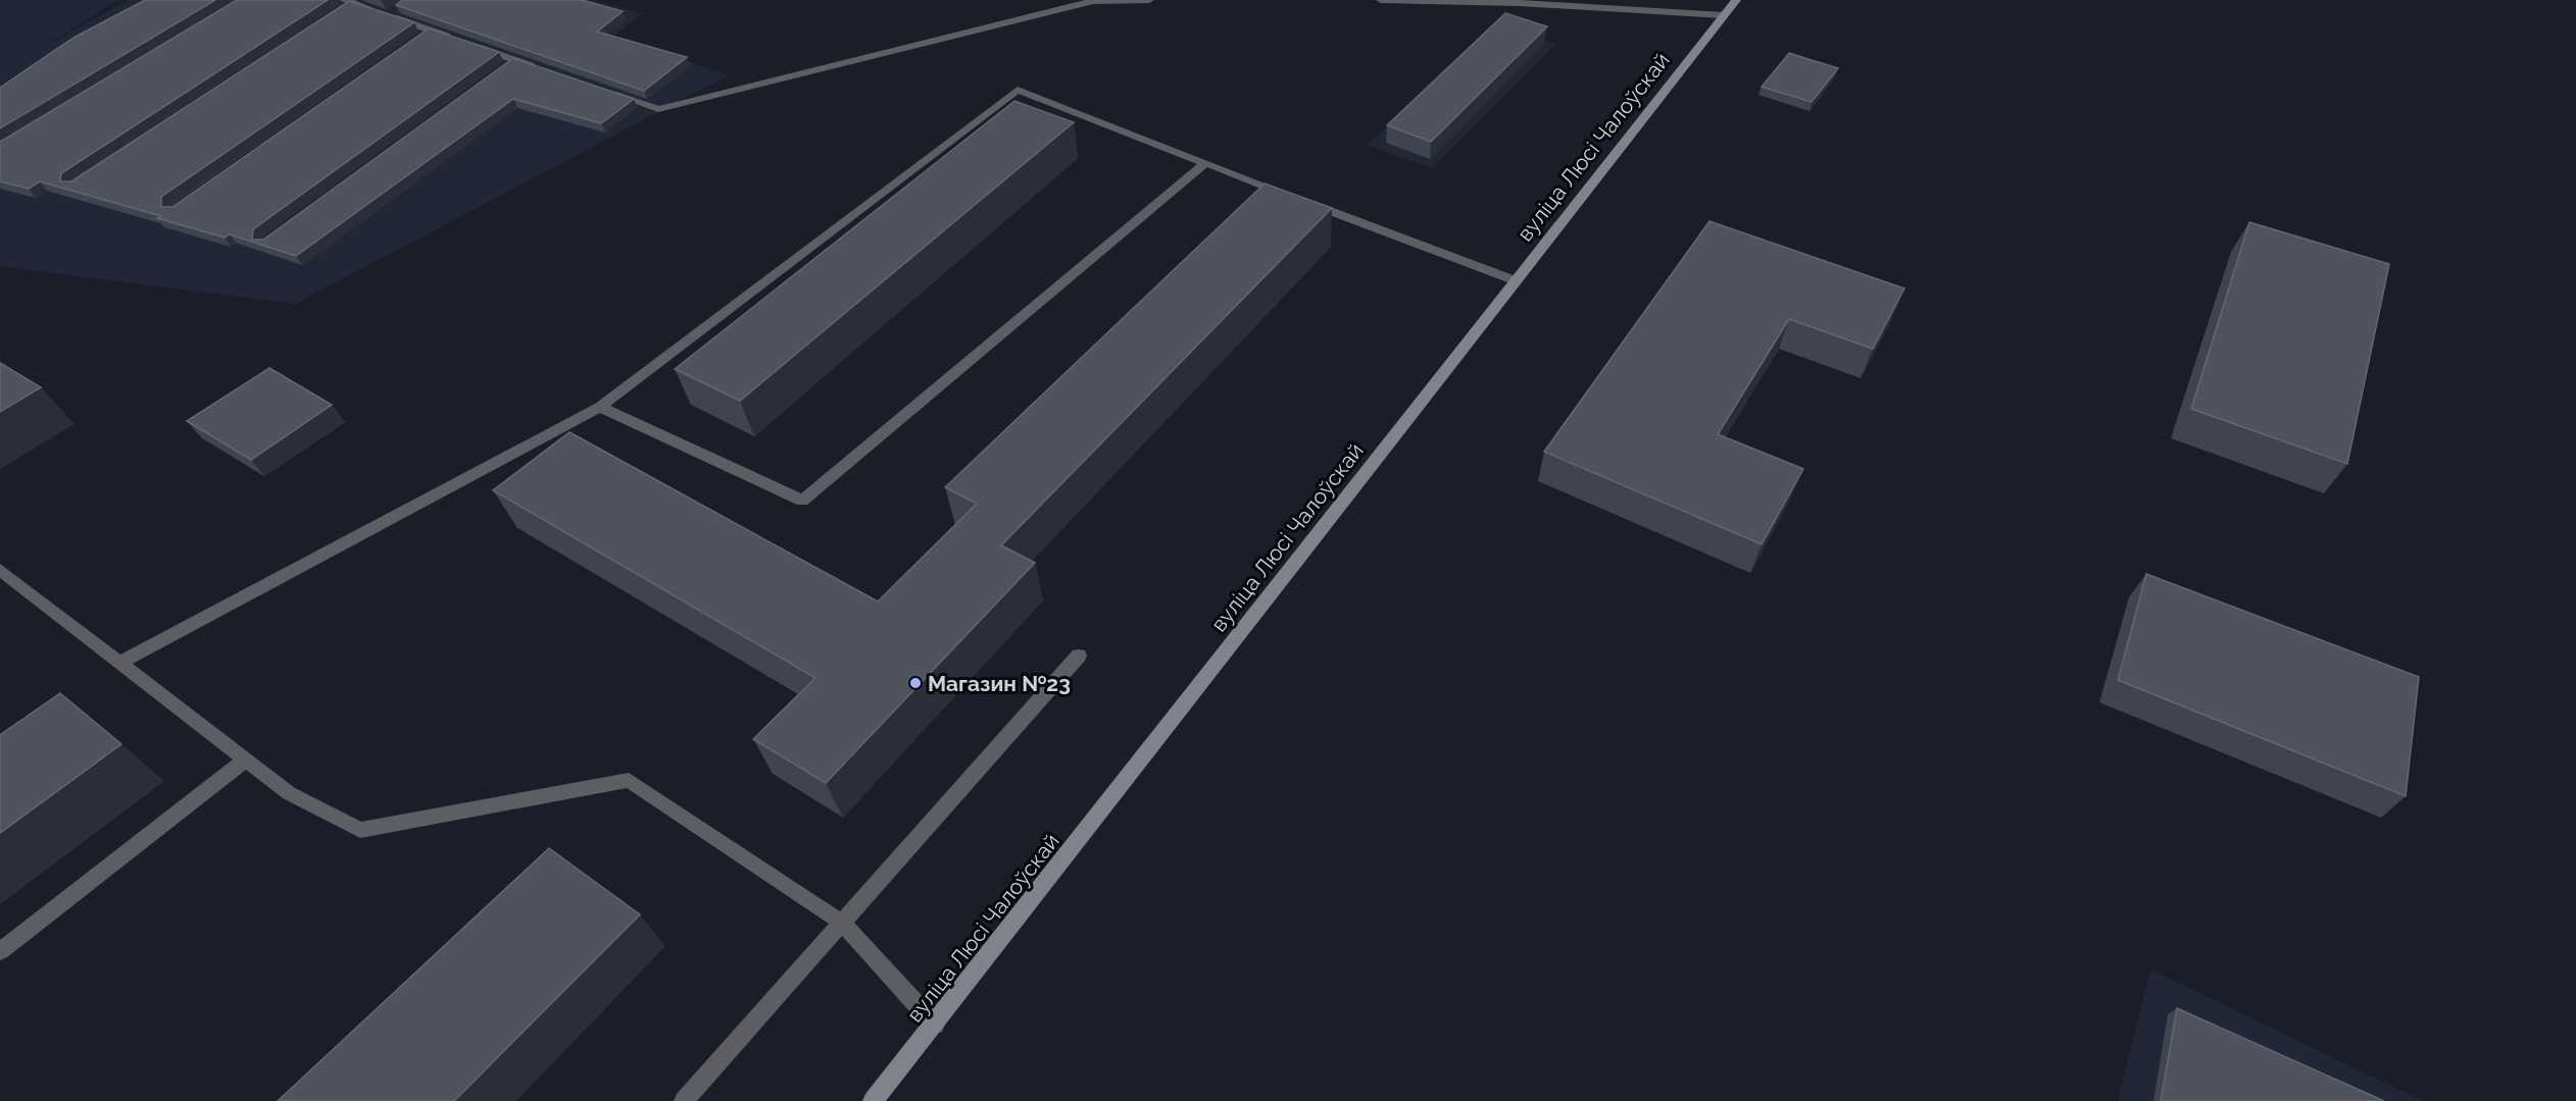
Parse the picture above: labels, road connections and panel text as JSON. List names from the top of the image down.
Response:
{
  "streets": {
    "street": ["вуліца Люсі Чалоўскай"]
  },
  "places": ["Магазин №23"]
}
